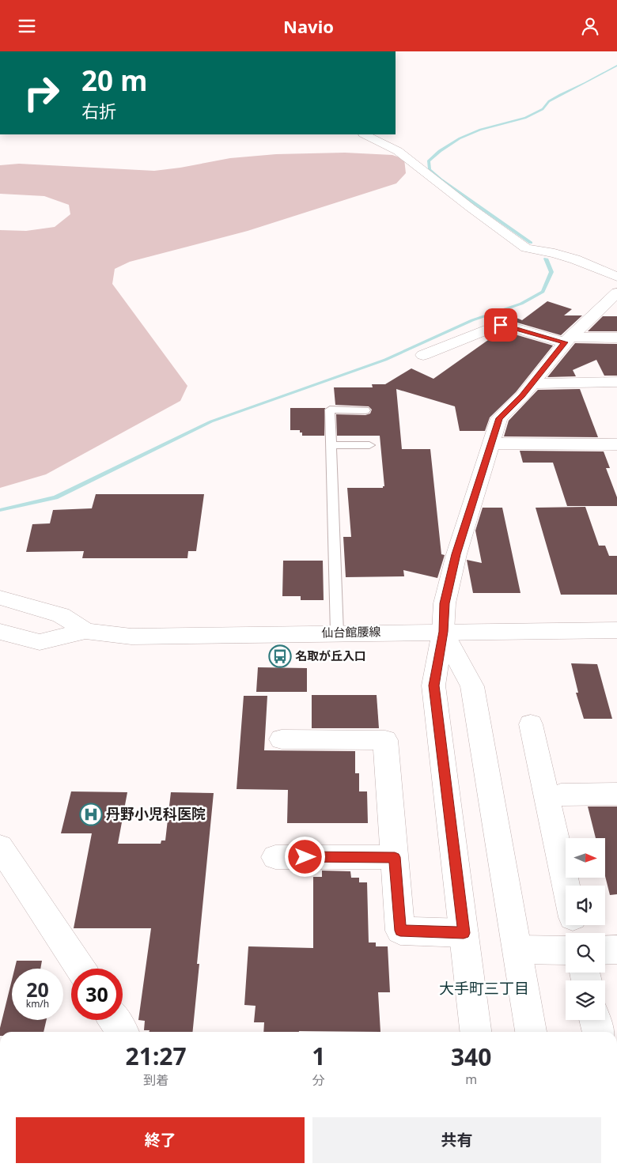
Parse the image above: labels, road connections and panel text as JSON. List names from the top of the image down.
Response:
{
  "streets": {
    "street": ["仙台館腰線"]
  },
  "districts": ["大手町三丁目"],
  "places": {
    "bus stop": ["名取が丘入口"],
    "hospital": ["丹野小児科医院"]
  },
  "north": "right",
  "page": {
    "header": "Navio",
    "turn": ["20 m", "右折"],
    "speed": "20 km/h",
    "limit": "30",
    "eta": [
      "21:27",
      "到着",
      "1",
      "分",
      "340",
      "m"
    ],
    "buttons": ["終了", "共有"]
  }
}
